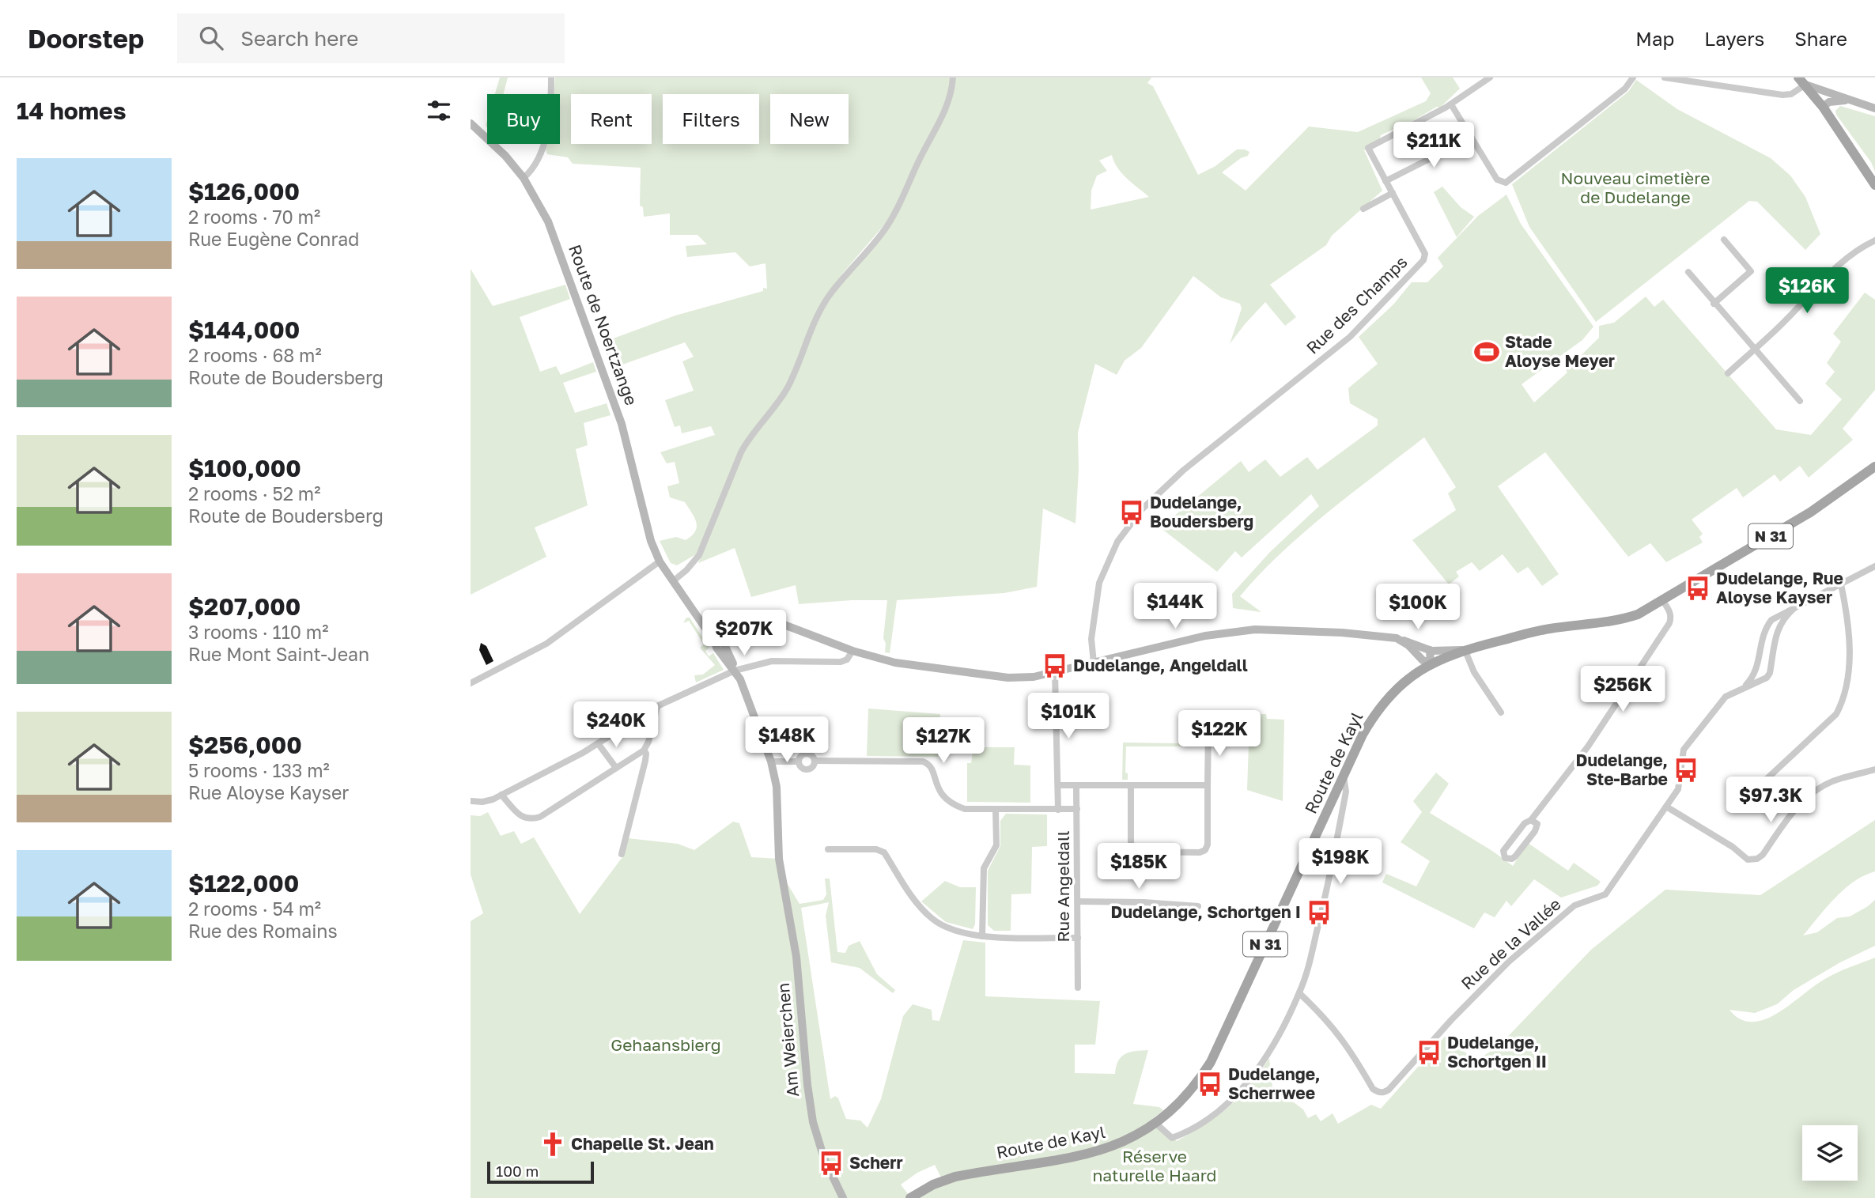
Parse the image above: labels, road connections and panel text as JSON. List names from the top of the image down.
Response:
{
  "streets": {
    "main road": [
      "Route de Noertzange",
      "N 31",
      "Route de Kayl",
      "Am Weierchen"
    ],
    "street": ["Rue des Champs", "Rue Angeldall", "Rue de la Vallée"]
  },
  "parks": ["Nouveau cimetière de Dudelange", "Gehaansbierg", "Réserve naturelle Haard"],
  "places": {
    "sports": ["Stade Aloyse Meyer"],
    "bus stop": [
      "Dudelange, Boudersberg",
      "Dudelange, Rue Aloyse Kayser",
      "Dudelange, Angeldall",
      "Dudelange, Ste-Barbe",
      "Dudelange, Schortgen I",
      "Dudelange, Schortgen II",
      "Dudelange, Scherrwee",
      "Scherr"
    ],
    "church": ["Chapelle St. Jean"]
  },
  "scale_bar": "100 m",
  "page": {
    "header": "Doorstep",
    "search": "Search here",
    "nav": ["Map", "Layers", "Share"],
    "heading": "14 homes",
    "chip": [
      "Buy",
      "Rent",
      "Filters",
      "New"
    ],
    "price": [
      "$211K",
      "$126K",
      "$144K",
      "$100K",
      "$207K",
      "$256K",
      "$101K",
      "$240K",
      "$122K",
      "$148K",
      "$127K",
      "$97.3K",
      "$198K",
      "$185K"
    ],
    "list": [
      {
        "name": "$126,000",
        "note": "2 rooms · 70 m² · Rue Eugène Conrad"
      },
      {
        "name": "$144,000",
        "note": "2 rooms · 68 m² · Route de Boudersberg"
      },
      {
        "name": "$100,000",
        "note": "2 rooms · 52 m² · Route de Boudersberg"
      },
      {
        "name": "$207,000",
        "note": "3 rooms · 110 m² · Rue Mont Saint-Jean"
      },
      {
        "name": "$256,000",
        "note": "5 rooms · 133 m² · Rue Aloyse Kayser"
      },
      {
        "name": "$122,000",
        "note": "2 rooms · 54 m² · Rue des Romains"
      }
    ],
    "scale": "100 m"
  }
}
